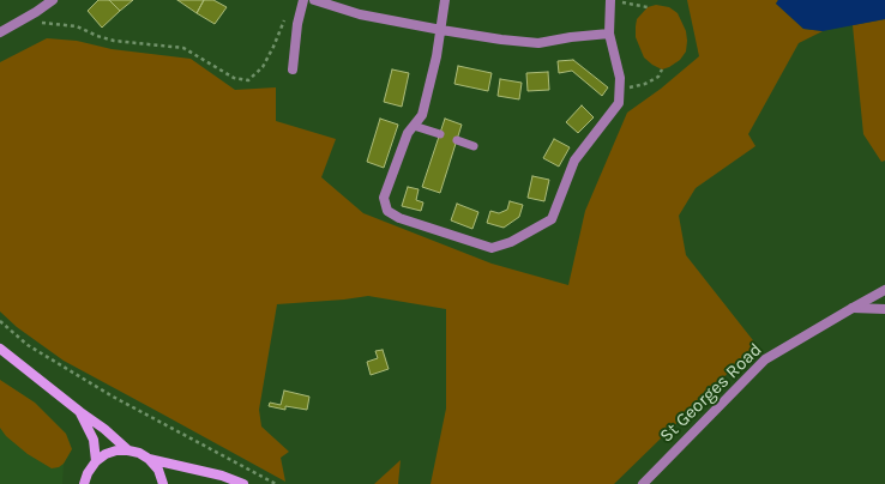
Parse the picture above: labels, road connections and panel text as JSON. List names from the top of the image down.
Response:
{
  "streets": {
    "street": ["St Georges Road"]
  }
}
